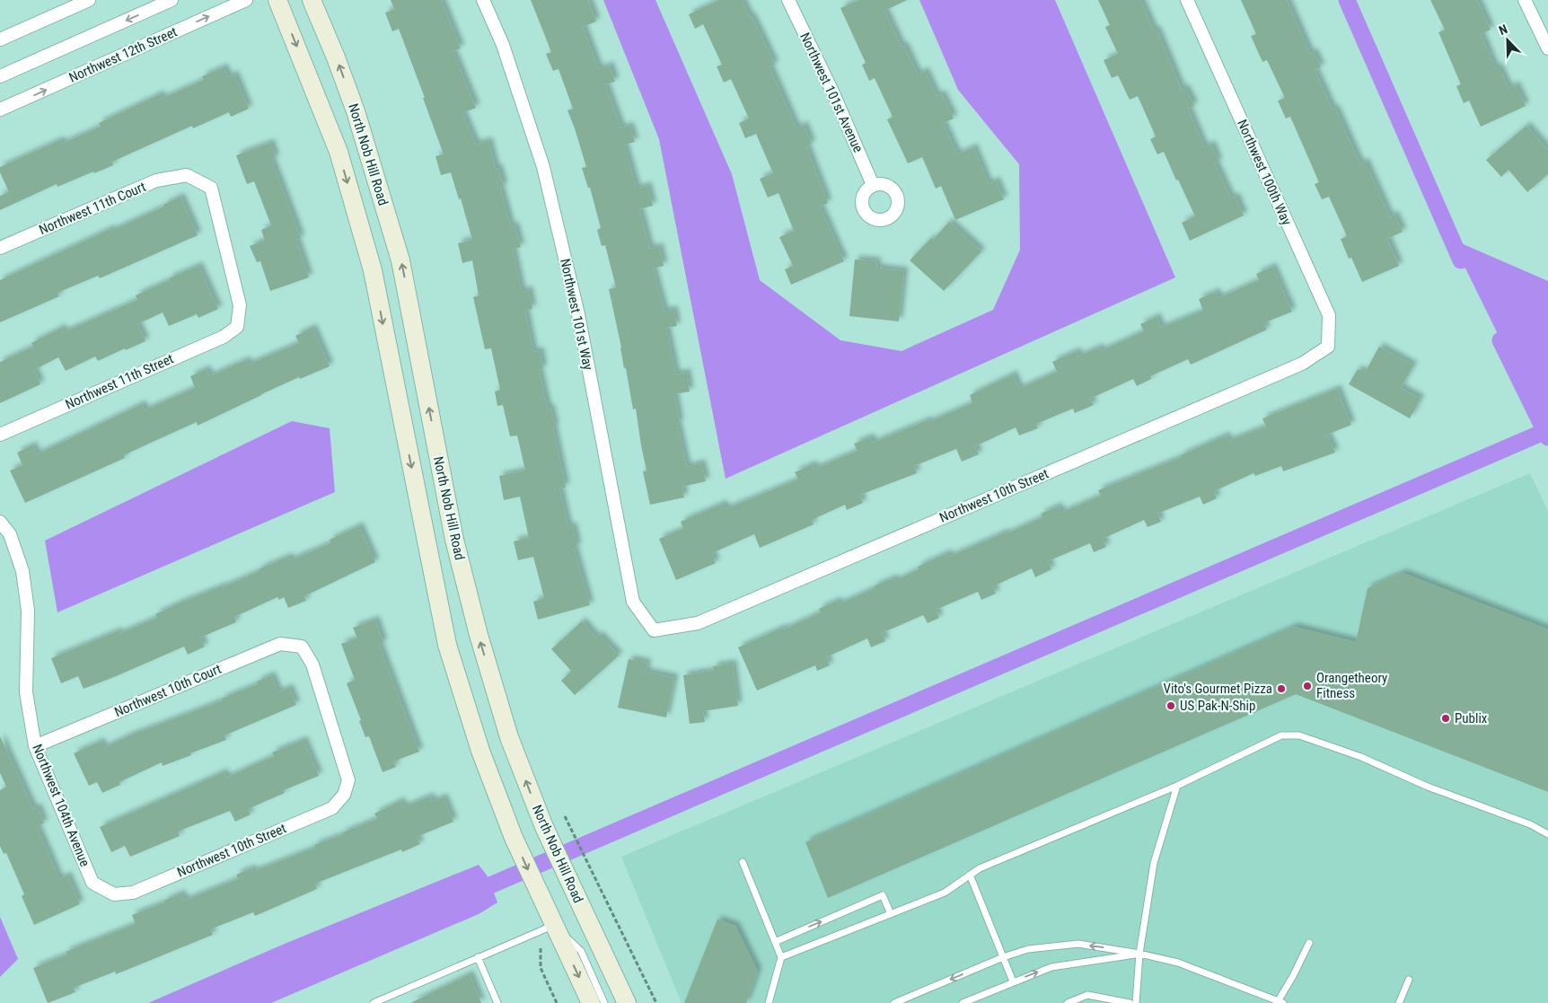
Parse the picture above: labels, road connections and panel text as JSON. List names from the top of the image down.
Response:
{
  "streets": {
    "main road": ["North Nob Hill Road"],
    "street": [
      "Northwest 12th Street",
      "Northwest 101st Avenue",
      "Northwest 100th Way",
      "Northwest 11th Court",
      "Northwest 101st Way",
      "Northwest 11th Street",
      "Northwest 10th Street",
      "Northwest 10th Court",
      "Northwest 104th Avenue"
    ]
  },
  "crossings": [
    ["Northwest 100th Way", "Northwest 10th Street"],
    ["Northwest 11th Court", "Northwest 11th Street"],
    ["Northwest 101st Way", "Northwest 10th Street"],
    ["Northwest 10th Street", "Northwest 10th Court"],
    ["Northwest 10th Street", "Northwest 104th Avenue"],
    ["Northwest 10th Court", "Northwest 104th Avenue"]
  ],
  "places": [
    "Orangetheory Fitness",
    "Vito's Gourmet Pizza",
    "US Pak-N-Ship",
    "Publix"
  ],
  "north": "top left"
}
